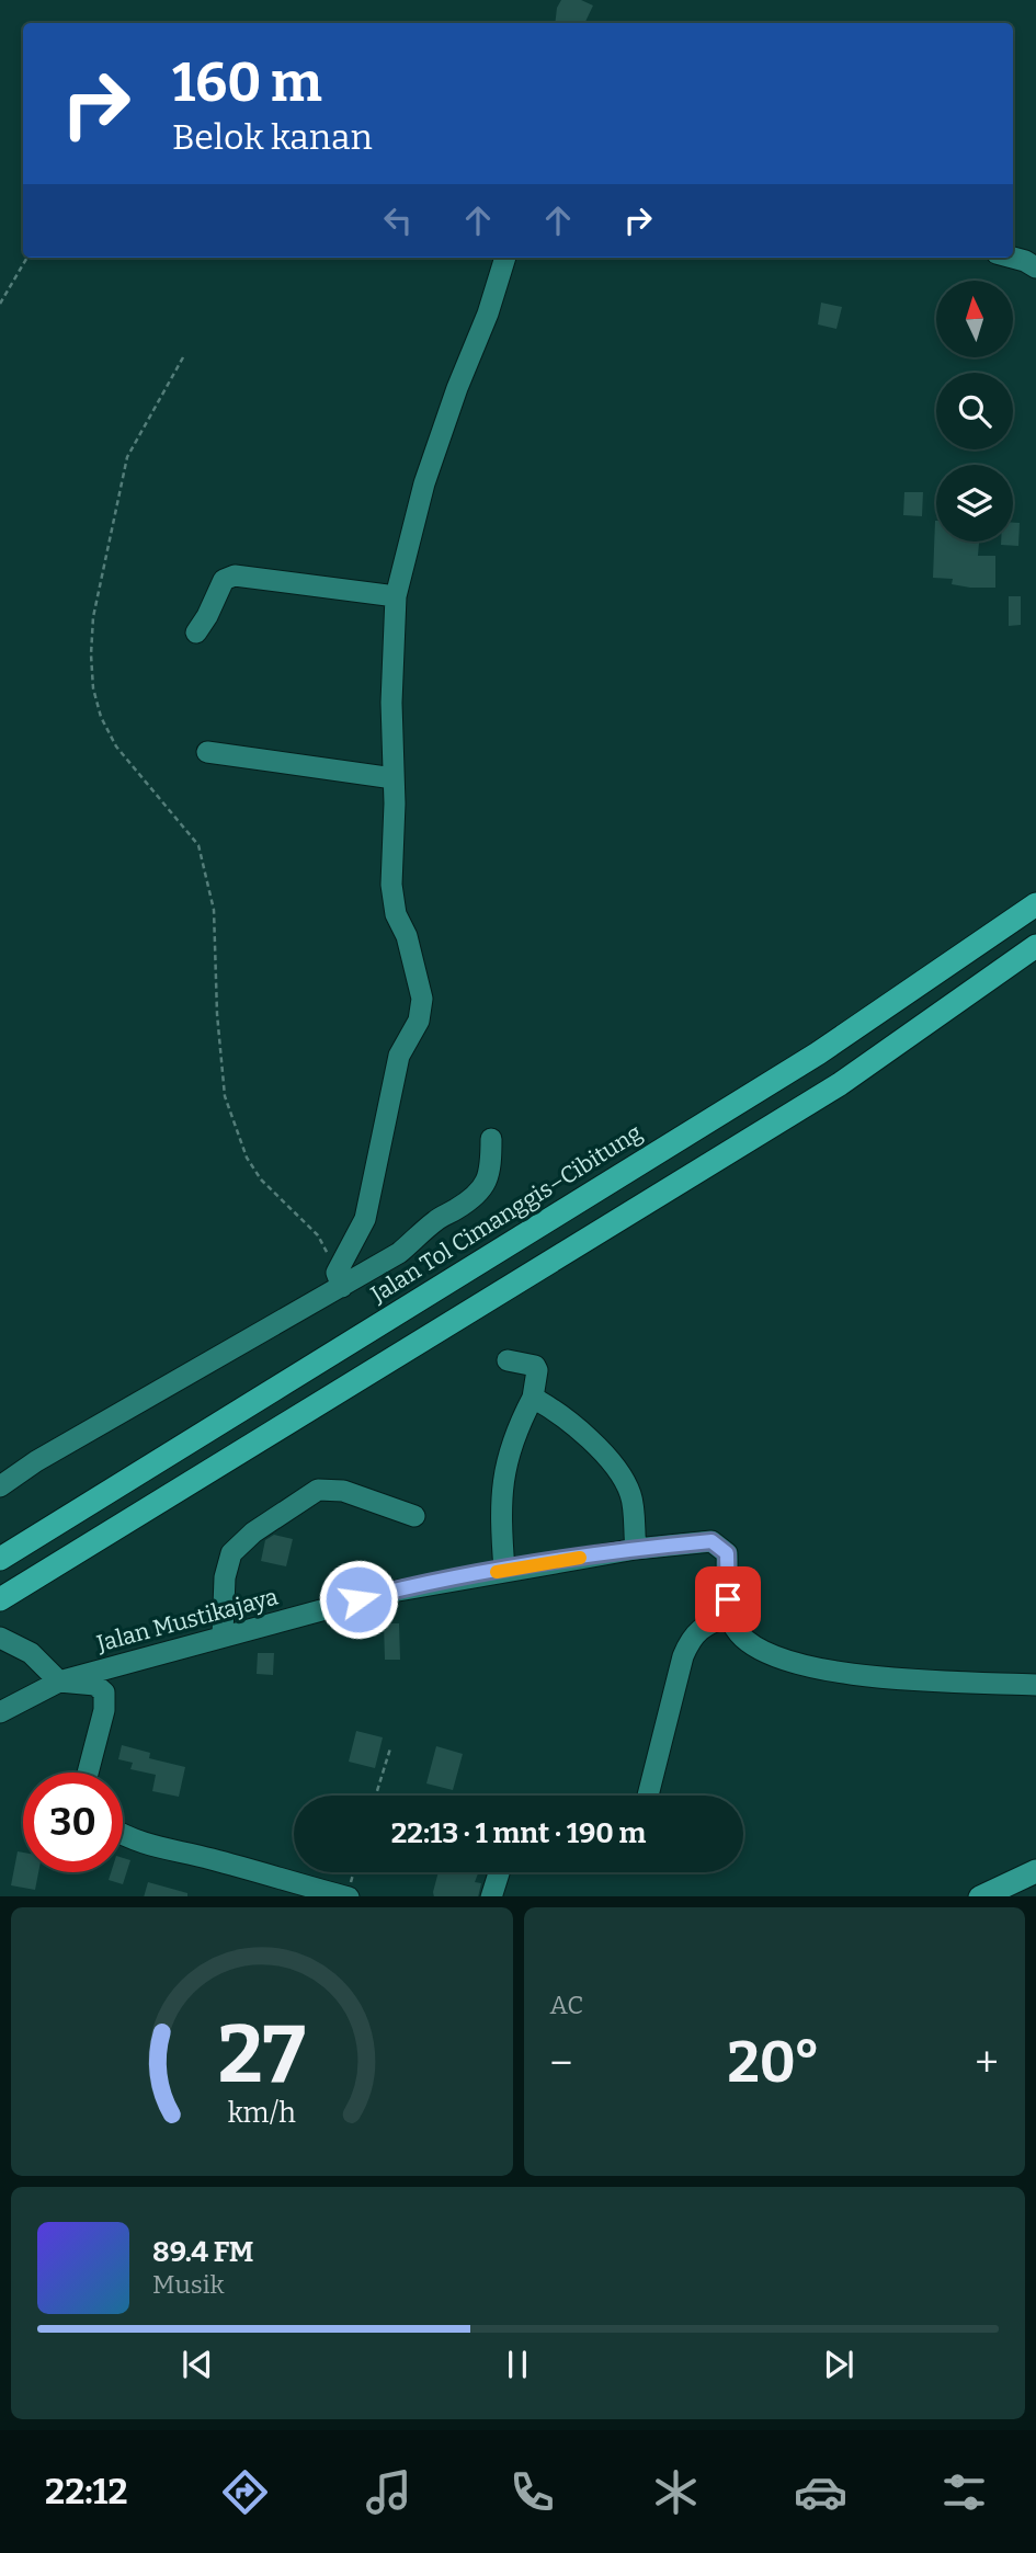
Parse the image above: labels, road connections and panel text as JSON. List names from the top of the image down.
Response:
{
  "streets": {
    "highway": ["Jalan Tol Cimanggis–Cibitung"],
    "street": ["Jalan Mustikajaya"]
  },
  "north": "top",
  "page": {
    "turn": ["160 m", "Belok kanan"],
    "limit": "30",
    "trip": "22:13 · 1 mnt · 190 m",
    "tile": "AC",
    "heat": ["−", "20°", "+"],
    "song": ["89.4 FM", "Musik"],
    "tabs": "22:12",
    "gauge": ["27", "km/h"]
  }
}
